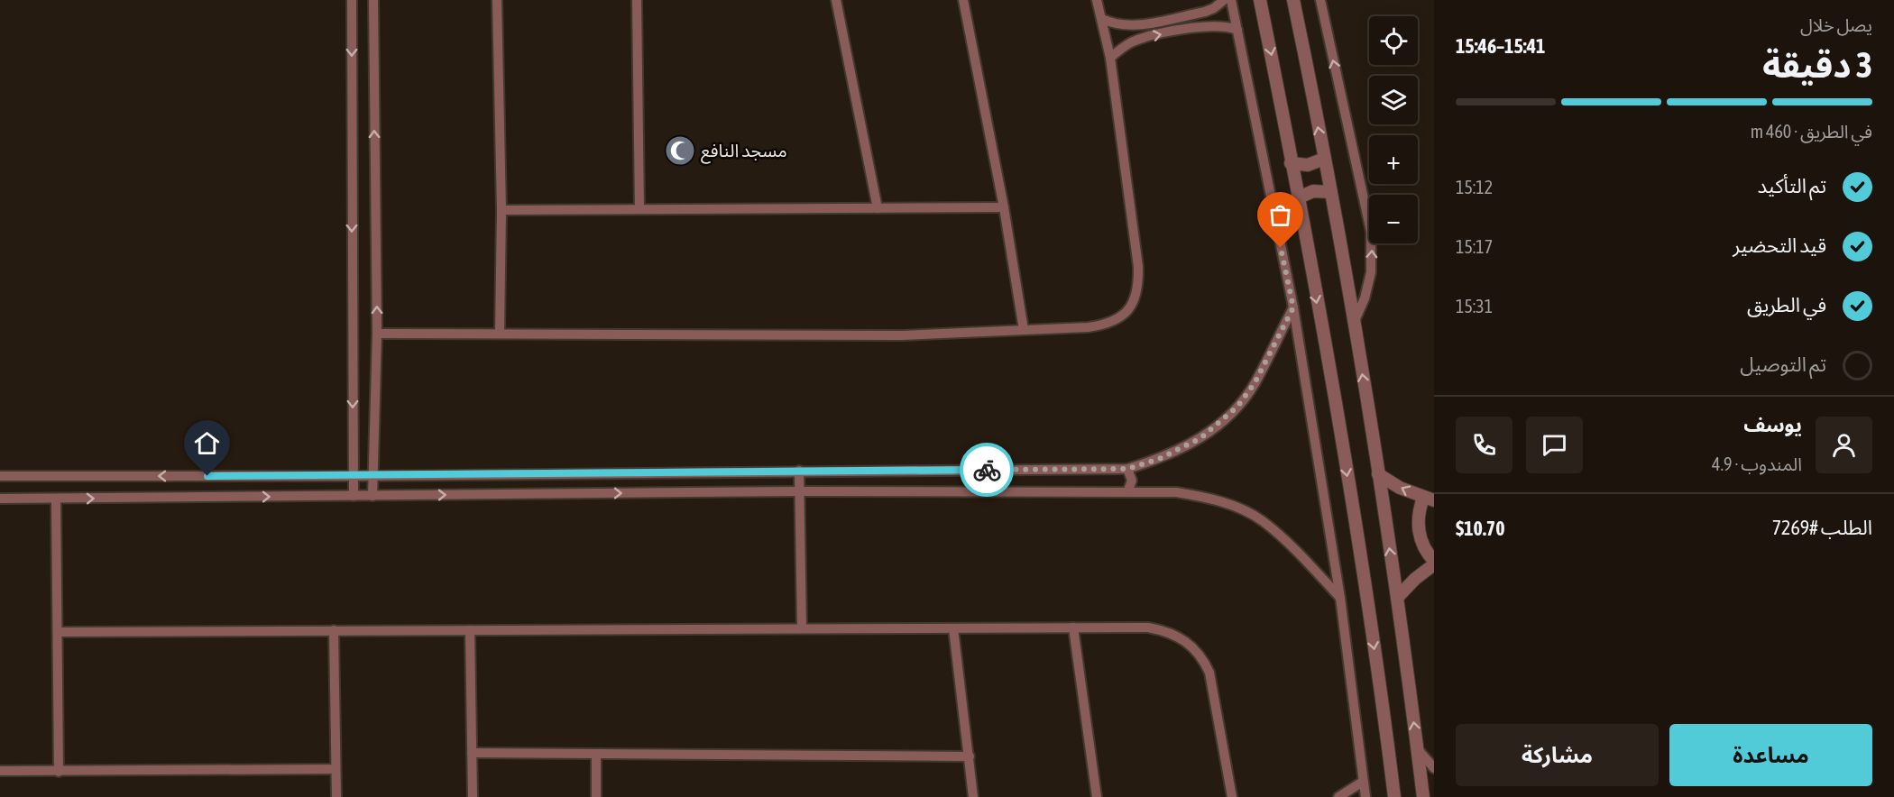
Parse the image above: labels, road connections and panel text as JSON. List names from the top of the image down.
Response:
{
  "places": {
    "mosque": ["مسجد النافع"]
  },
  "page": {
    "heading": ["3 دقيقة", "يصل خلال", "15:41–15:46"],
    "panel": [
      "يوسف",
      "المندوب · 4.9",
      "الطلب #7269",
      "$10.70"
    ],
    "map_buttons": ["+", "−"],
    "bar": "في الطريق · 460 m",
    "list": [
      ["تم التأكيد", "15:12"],
      ["قيد التحضير", "15:17"],
      ["في الطريق", "15:31"],
      "تم التوصيل"
    ],
    "buttons": ["مساعدة", "مشاركة"]
  }
}
